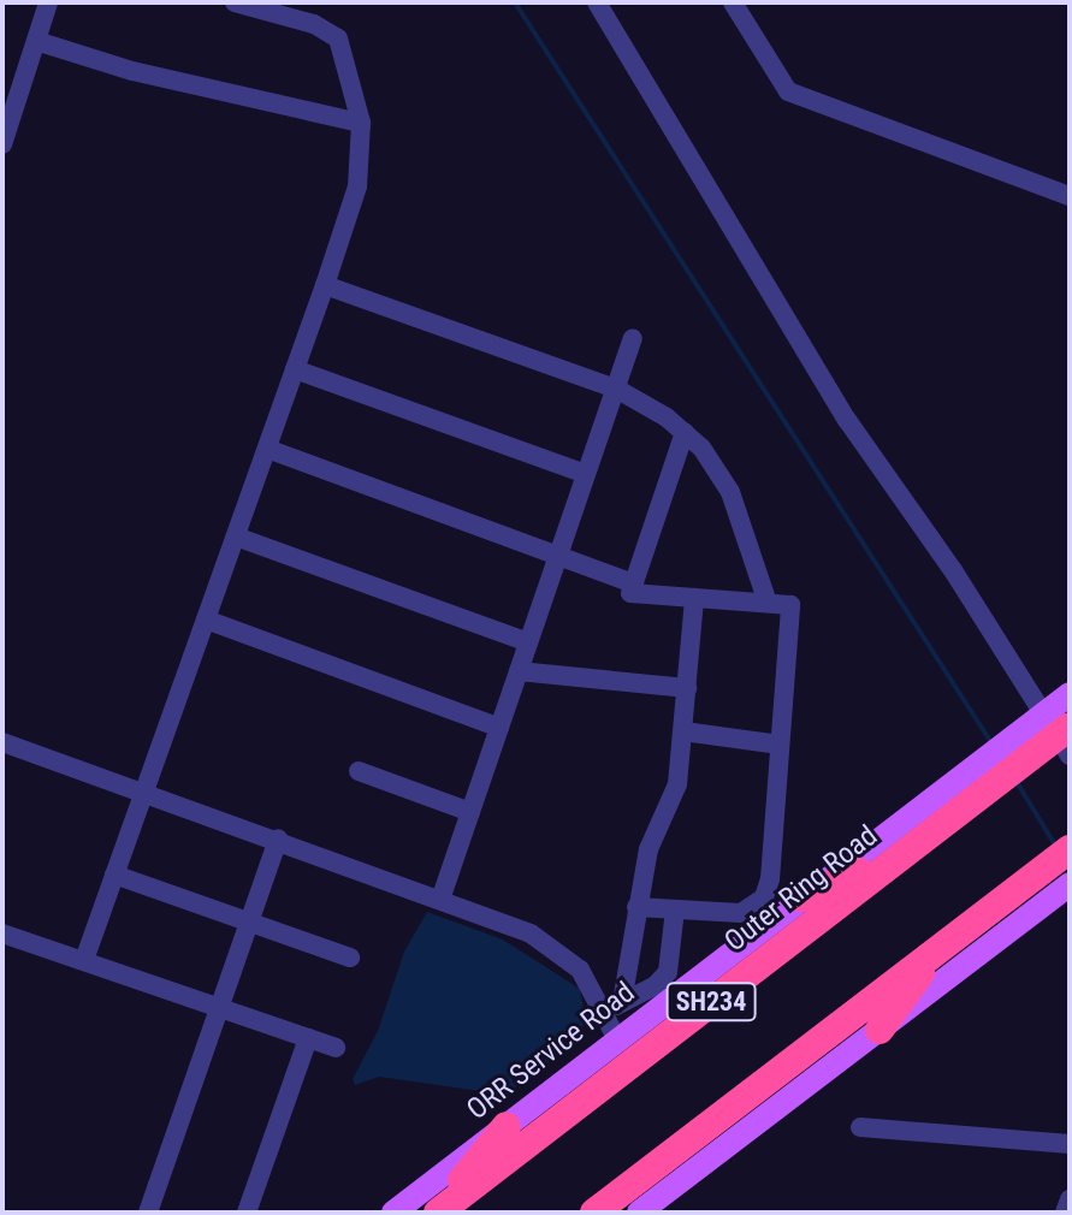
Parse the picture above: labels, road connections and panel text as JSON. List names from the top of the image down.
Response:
{
  "streets": {
    "highway": ["Outer Ring Road", "SH234"],
    "main road": ["ORR Service Road"]
  },
  "crossings": [
    ["Outer Ring Road", "ORR Service Road"]
  ]
}
